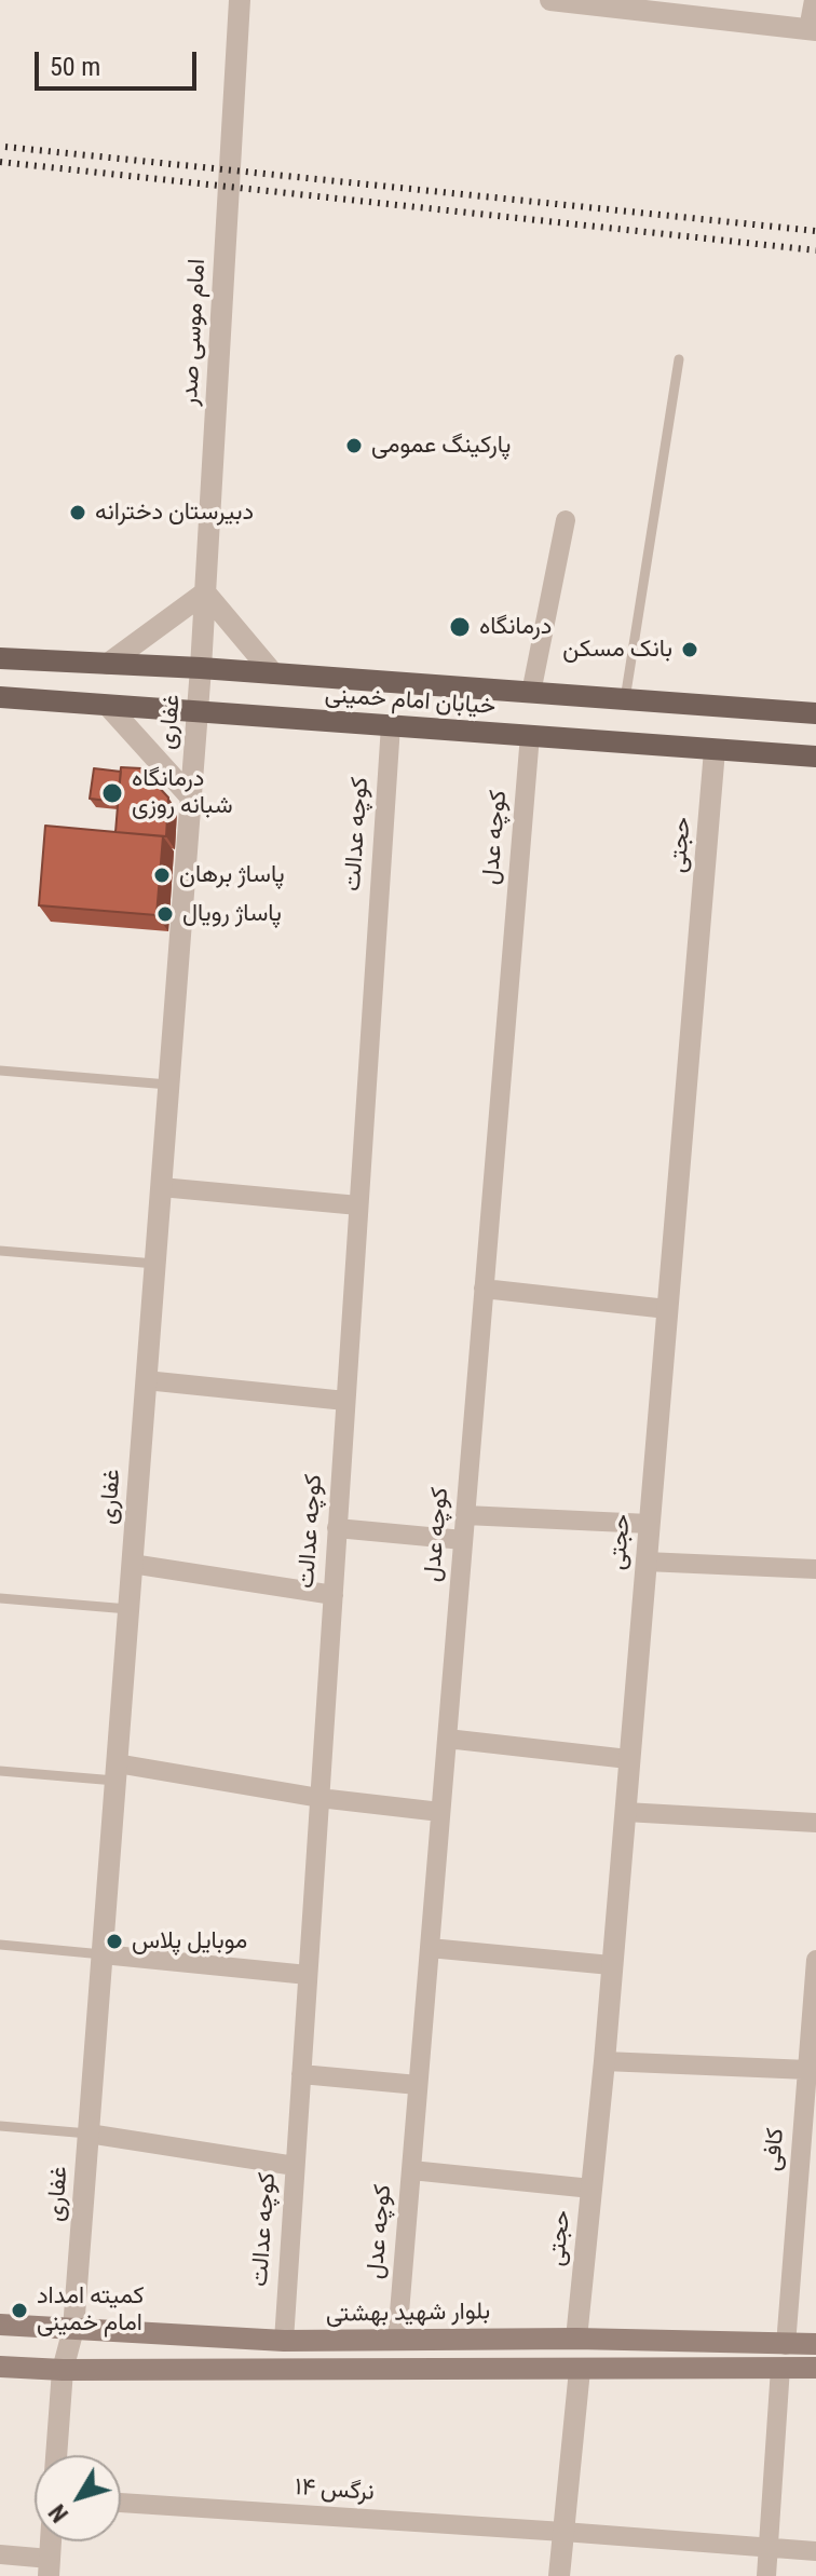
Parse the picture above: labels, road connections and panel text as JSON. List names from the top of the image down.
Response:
{
  "streets": {
    "main road": ["خیابان امام خمینی", "بلوار شهید بهشتی"],
    "street": [
      "امام موسی صدر",
      "غفاری",
      "کوچه عدالت",
      "کوچه عدل",
      "حجتی",
      "کافی",
      "نرگس ۱۴"
    ]
  },
  "crossings": [
    ["امام موسی صدر", "خیابان امام خمینی"],
    ["امام موسی صدر", "غفاری"],
    ["خیابان امام خمینی", "غفاری"],
    ["خیابان امام خمینی", "کوچه عدالت"],
    ["خیابان امام خمینی", "کوچه عدل"],
    ["خیابان امام خمینی", "حجتی"],
    ["غفاری", "بلوار شهید بهشتی"],
    ["کوچه عدالت", "بلوار شهید بهشتی"],
    ["کوچه عدل", "بلوار شهید بهشتی"],
    ["حجتی", "بلوار شهید بهشتی"],
    ["کافی", "بلوار شهید بهشتی"]
  ],
  "places": [
    "پارکینگ عمومی",
    "دبیرستان دخترانه",
    "درمانگاه",
    "بانک مسکن",
    "درمانگاه شبانه روزی",
    "پاساژ برهان",
    "پاساژ رویال",
    "موبایل پلاس",
    "کمیته امداد امام خمینی"
  ],
  "scale_bar": "50 m",
  "north": "bottom left"
}
